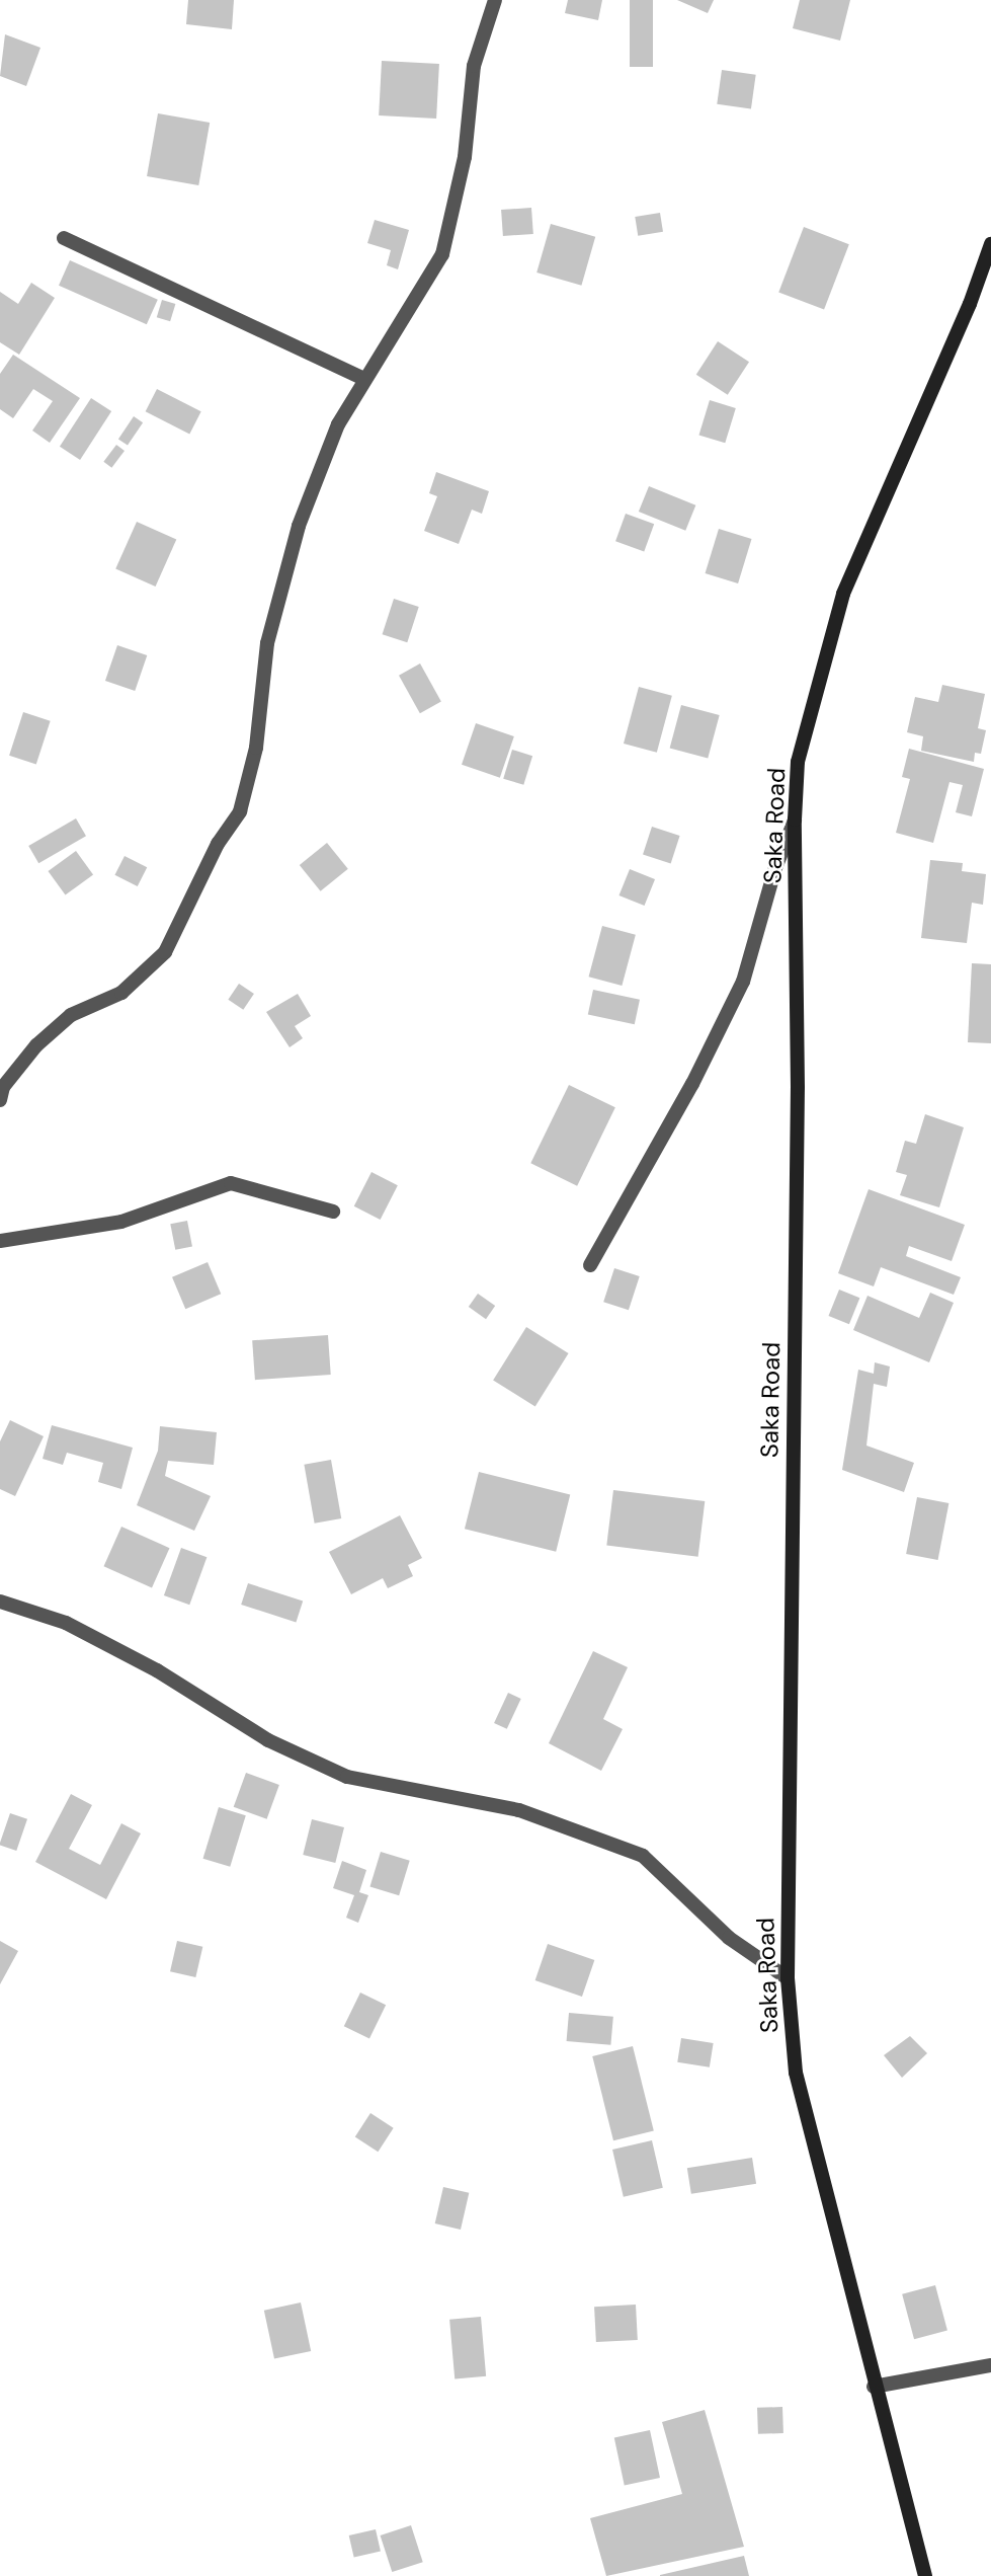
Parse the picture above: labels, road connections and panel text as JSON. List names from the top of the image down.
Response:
{
  "streets": {
    "main road": ["Saka Road"]
  }
}
